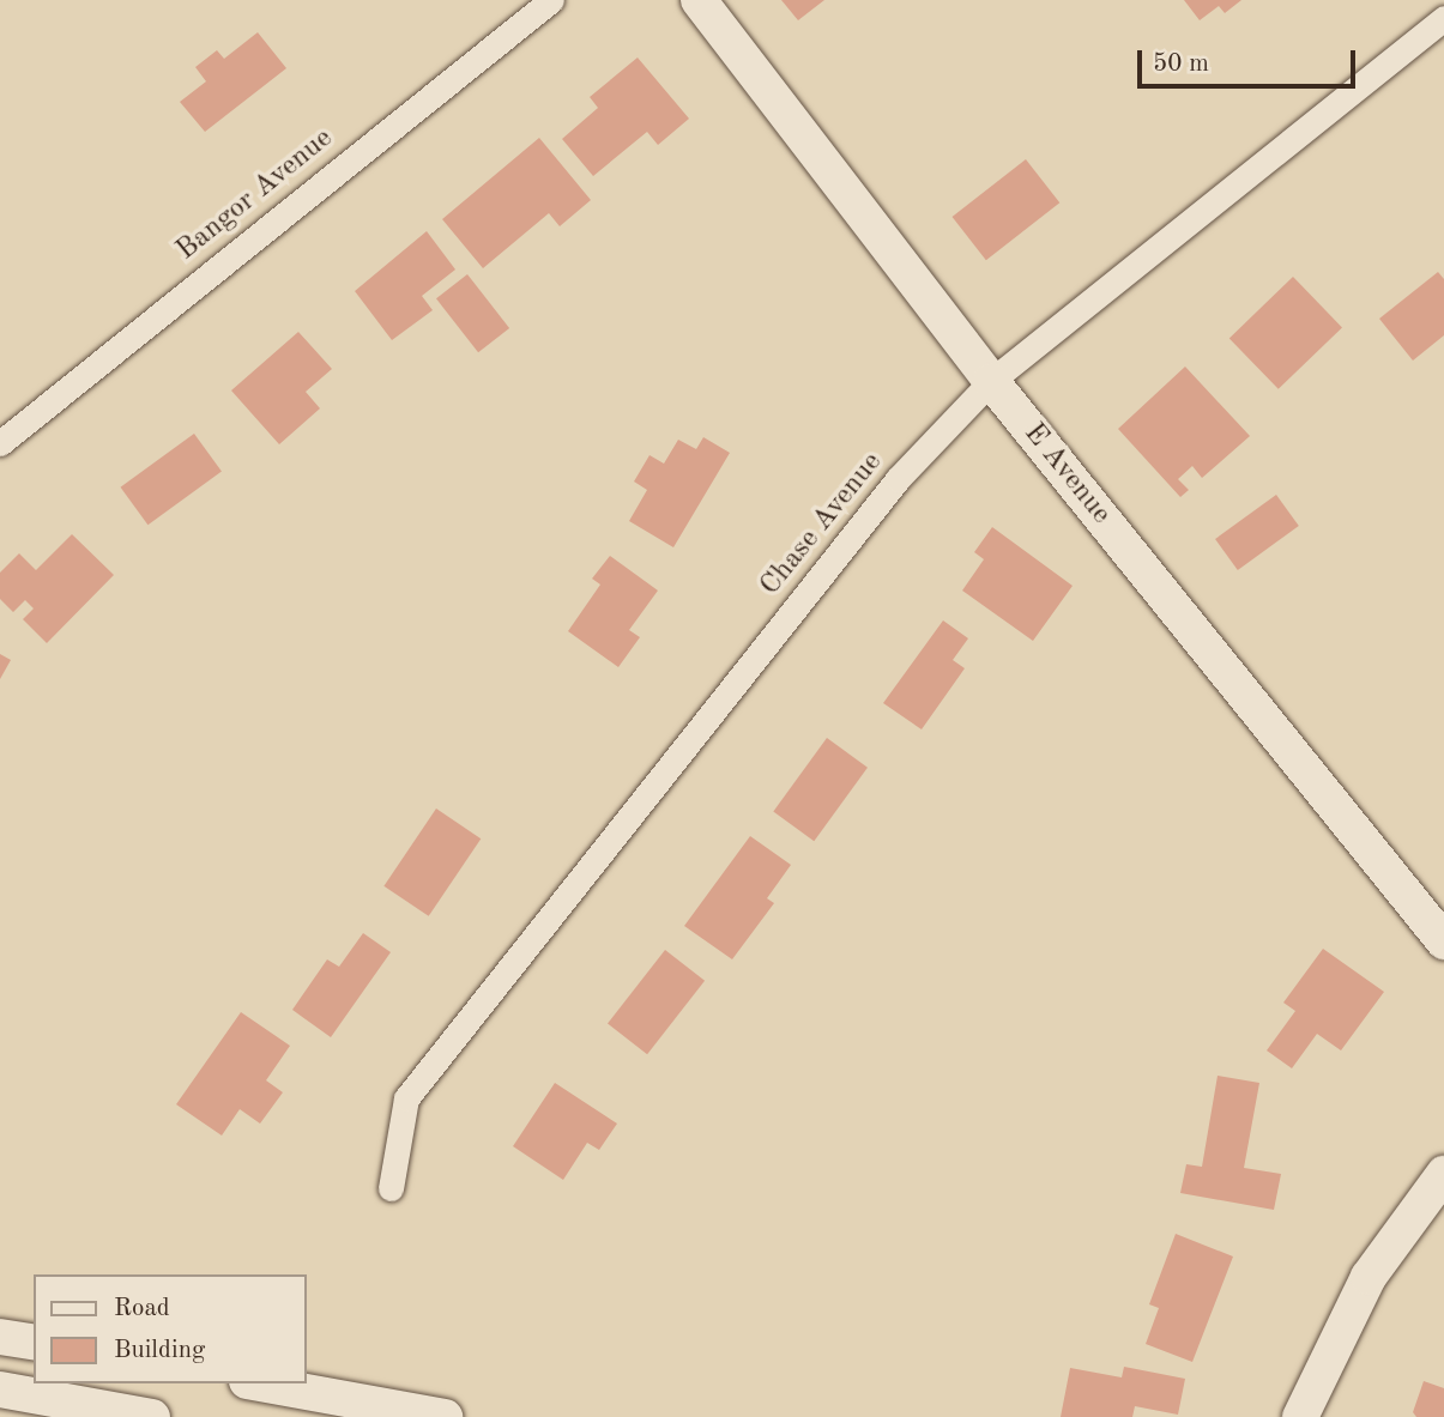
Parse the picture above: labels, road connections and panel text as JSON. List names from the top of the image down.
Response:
{
  "streets": {
    "street": ["Bangor Avenue", "E Avenue", "Chase Avenue"]
  },
  "crossings": [
    ["E Avenue", "Chase Avenue"]
  ],
  "legend": ["Road", "Building"],
  "scale_bar": "50 m"
}
